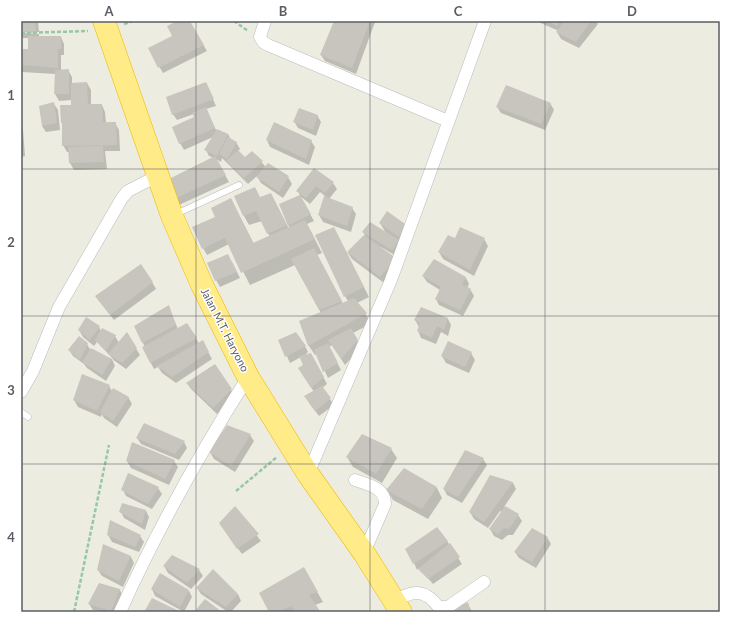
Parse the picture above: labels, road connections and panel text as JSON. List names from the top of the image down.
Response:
{
  "streets": {
    "highway": ["Jalan M.T. Haryono"]
  },
  "grid": {
    "columns": [
      "A",
      "B",
      "C",
      "D"
    ],
    "rows": [
      "1",
      "2",
      "3",
      "4"
    ]
  }
}
